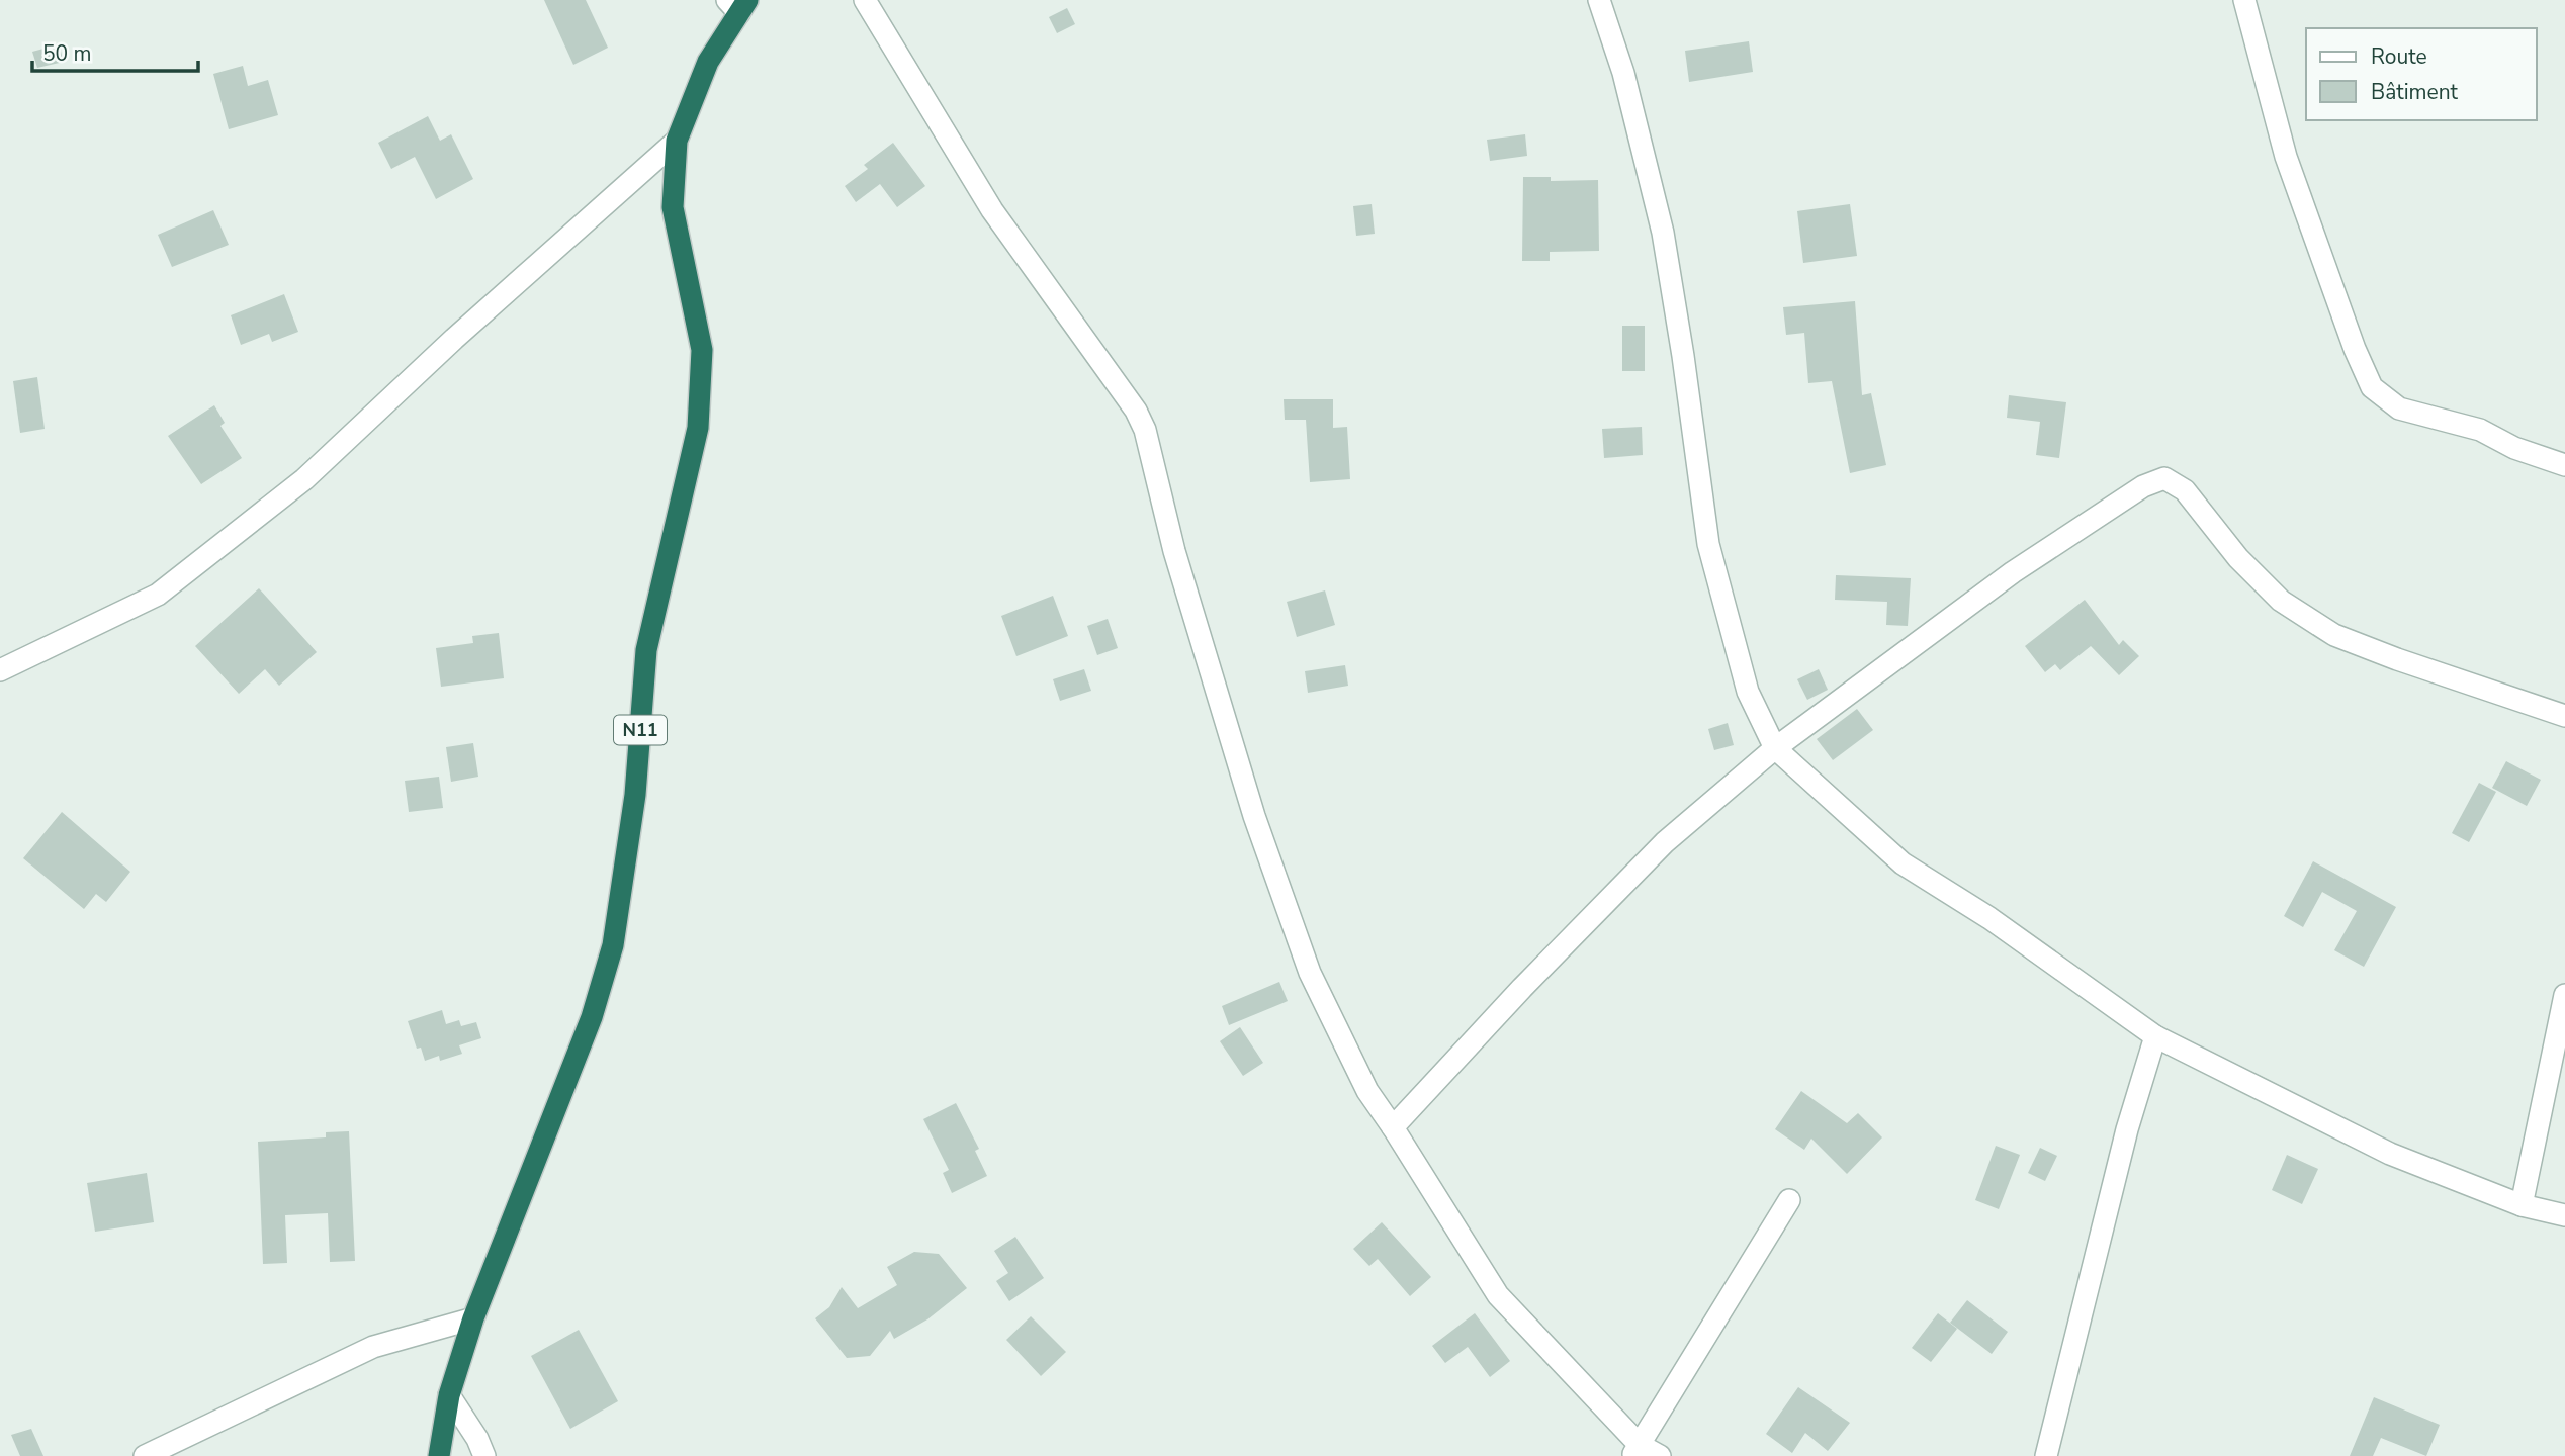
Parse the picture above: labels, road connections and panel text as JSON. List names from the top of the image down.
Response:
{
  "streets": {
    "highway": ["N11"]
  },
  "legend": ["Route", "Bâtiment"],
  "scale_bar": "50 m"
}
